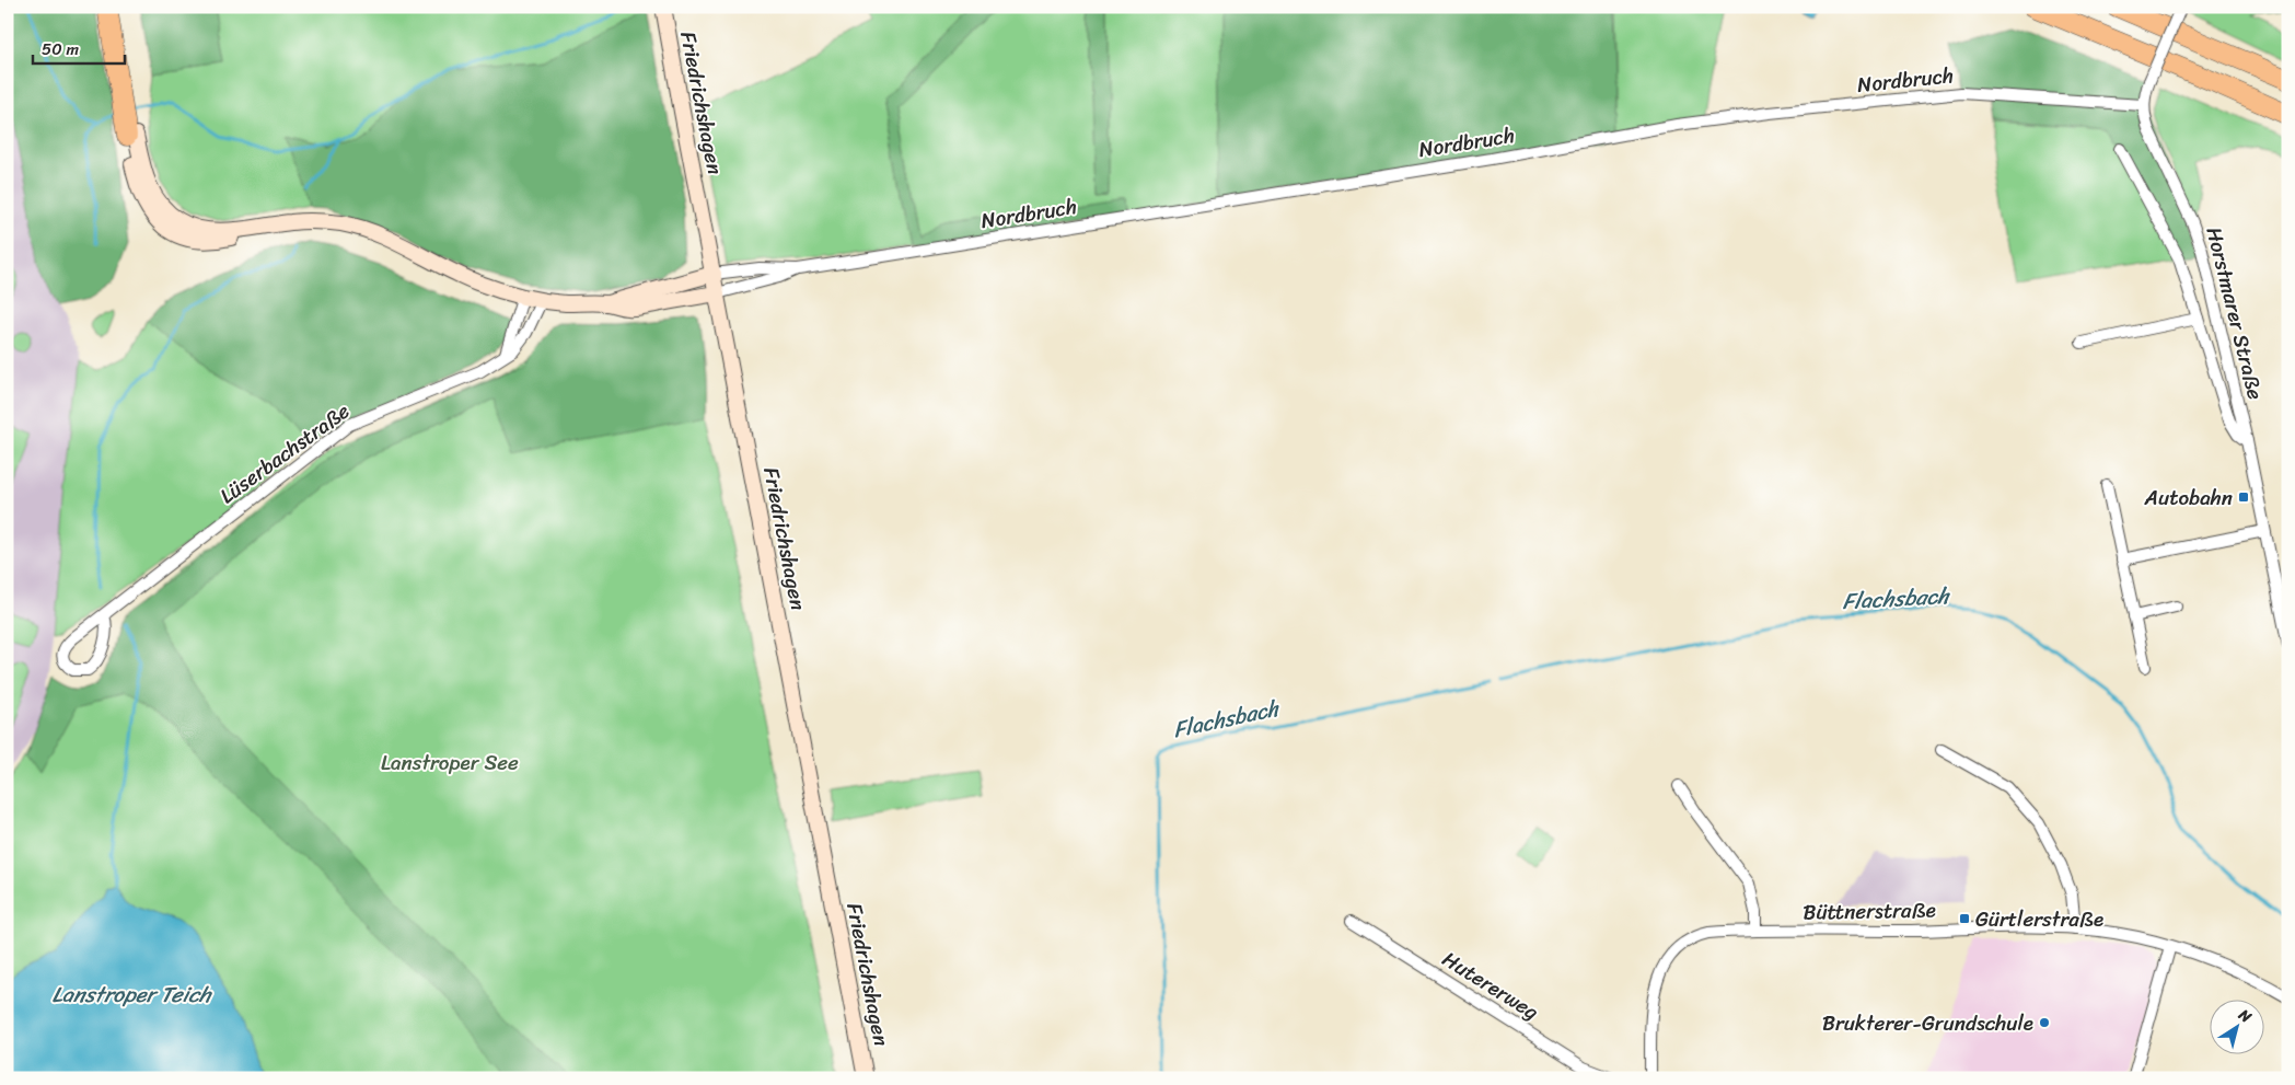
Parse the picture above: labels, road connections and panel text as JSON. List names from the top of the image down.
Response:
{
  "streets": {
    "main road": ["Friedrichshagen"],
    "street": [
      "Nordbruch",
      "Horstmarer Straße",
      "Lüserbachstraße",
      "Büttnerstraße",
      "Hutererweg"
    ]
  },
  "crossings": [
    ["Nordbruch", "Friedrichshagen"],
    ["Nordbruch", "Horstmarer Straße"]
  ],
  "water": ["Flachsbach", "Lanstroper Teich"],
  "parks": ["Lanstroper See"],
  "places": {
    "transit": ["Autobahn", "Gürtlerstraße"],
    "other": ["Brukterer-Grundschule"]
  },
  "scale_bar": "50 m",
  "north": "top right"
}
